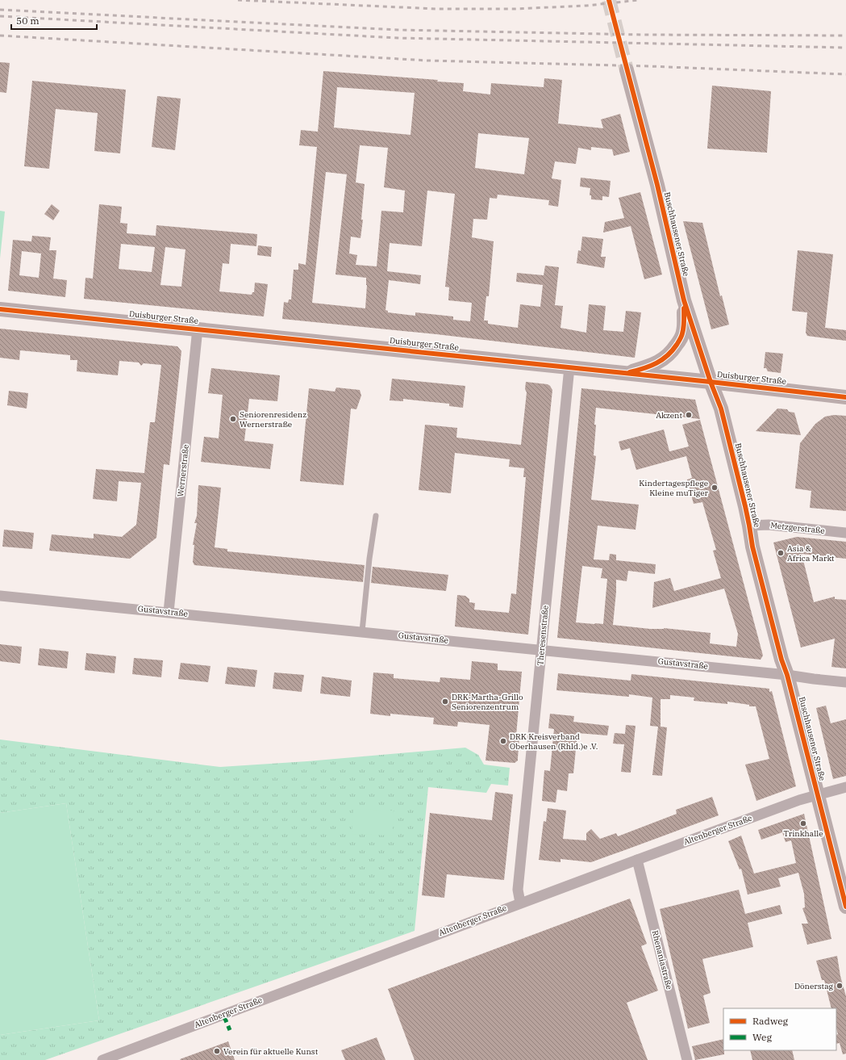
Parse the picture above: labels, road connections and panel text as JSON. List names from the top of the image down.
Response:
{
  "streets": {
    "main road": ["Buschhausener Straße", "Duisburger Straße"],
    "street": [
      "Wernerstraße",
      "Metzgerstraße",
      "Gustavstraße",
      "Theresenstraße",
      "Altenberger Straße",
      "Rhenaniastraße"
    ]
  },
  "crossings": [
    ["Buschhausener Straße", "Duisburger Straße"],
    ["Buschhausener Straße", "Metzgerstraße"],
    ["Buschhausener Straße", "Gustavstraße"],
    ["Buschhausener Straße", "Altenberger Straße"],
    ["Duisburger Straße", "Wernerstraße"],
    ["Duisburger Straße", "Theresenstraße"],
    ["Wernerstraße", "Gustavstraße"],
    ["Gustavstraße", "Theresenstraße"],
    ["Theresenstraße", "Altenberger Straße"],
    ["Altenberger Straße", "Rhenaniastraße"]
  ],
  "places": [
    "Akzent",
    "Seniorenresidenz Wernerstraße",
    "Kindertagespflege Kleine muTiger",
    "Asia & Africa Markt",
    "DRK-Martha-Grillo Seniorenzentrum",
    "DRK Kreisverband Oberhausen (Rhld.)e .V.",
    "Trinkhalle",
    "Dönerstag",
    "Verein für aktuelle Kunst"
  ],
  "legend": ["Radweg", "Weg"],
  "scale_bar": "50 m"
}
